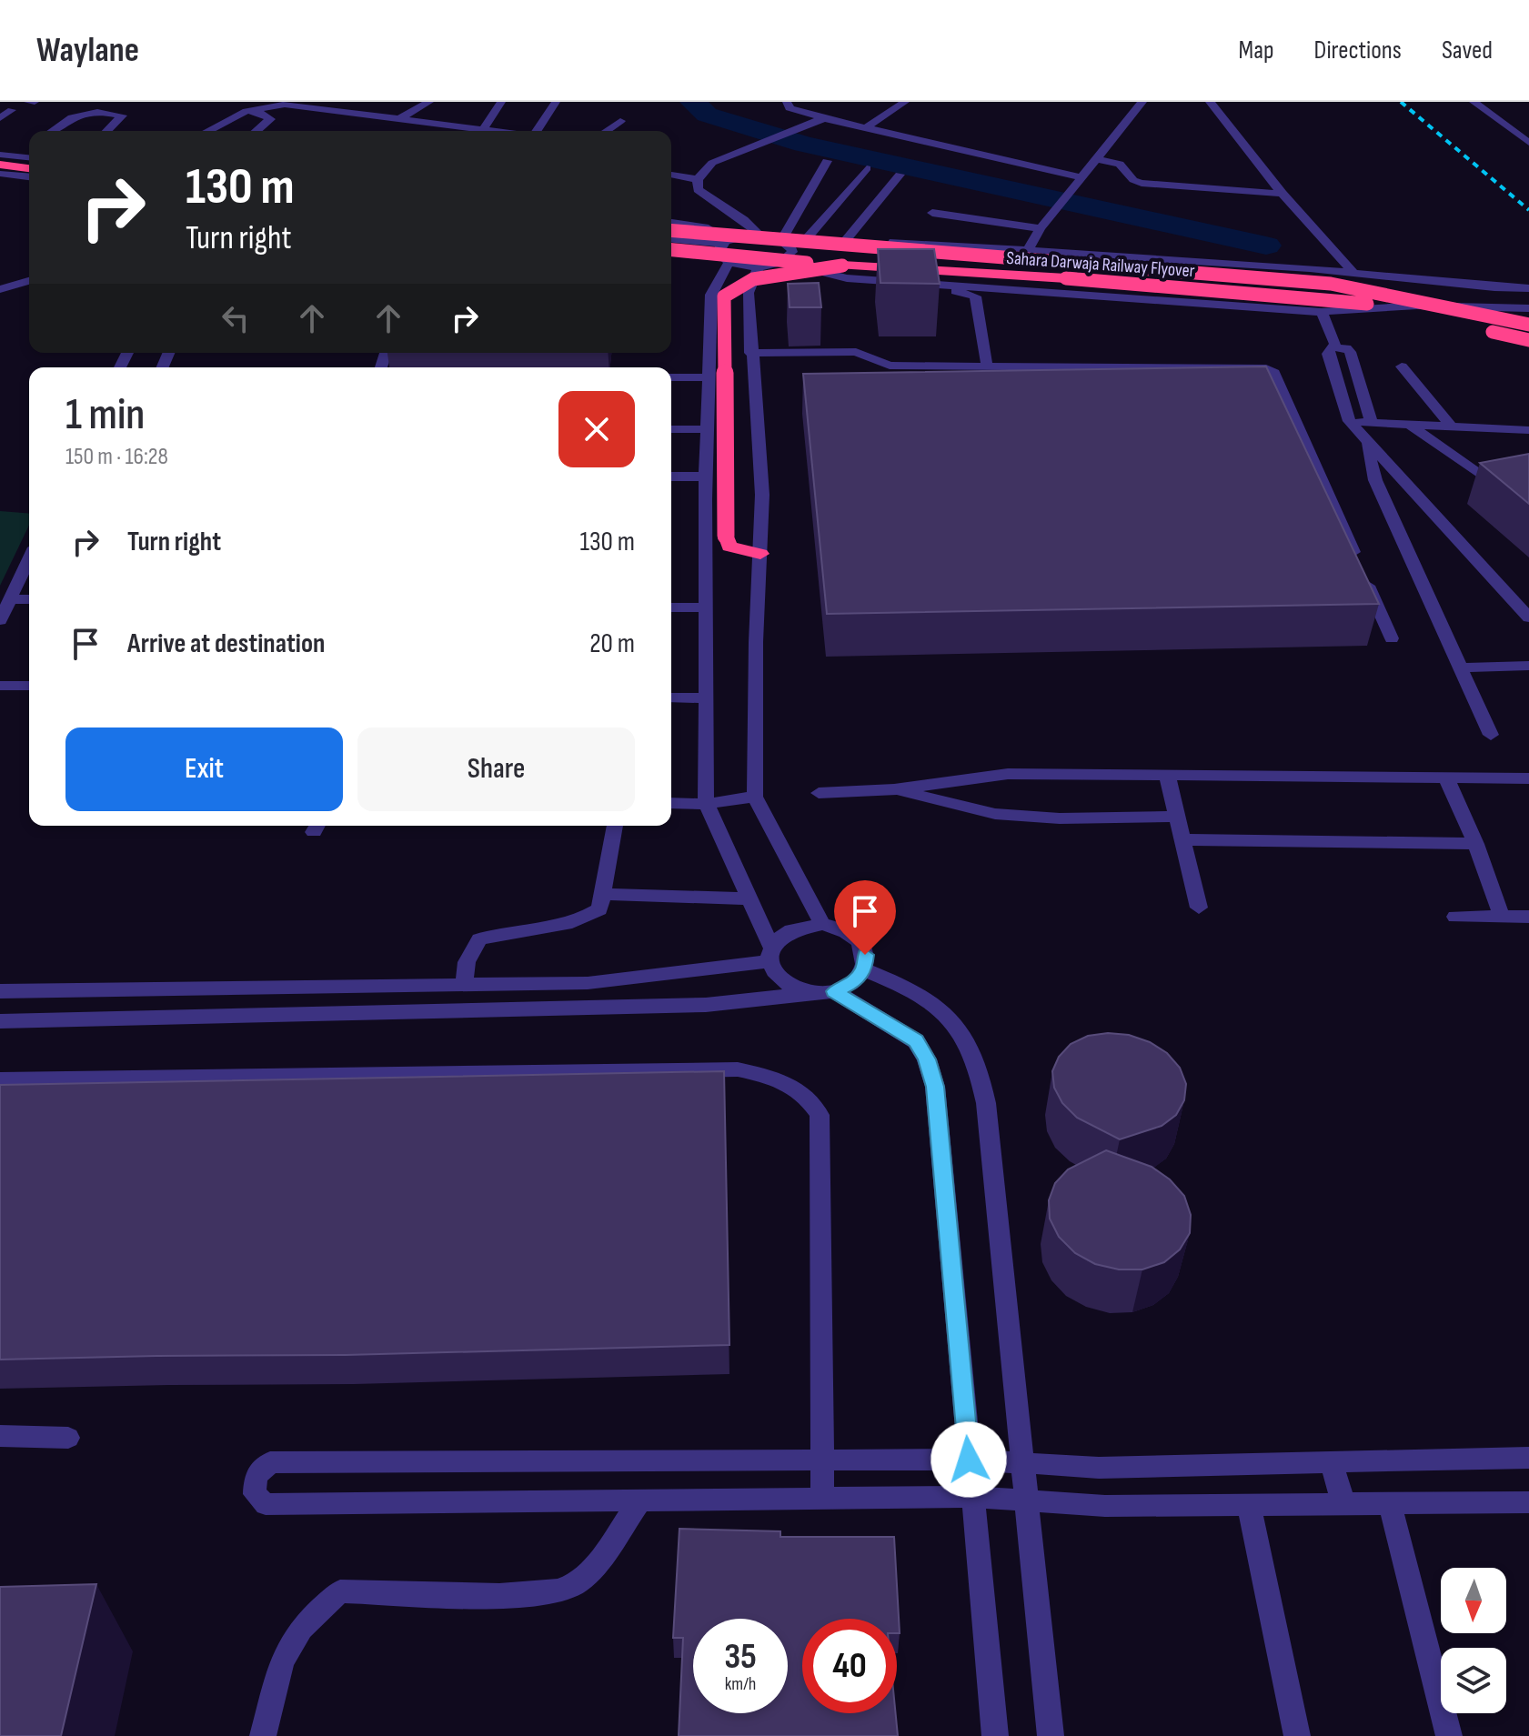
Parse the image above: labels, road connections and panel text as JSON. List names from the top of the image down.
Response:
{
  "streets": {
    "highway": ["Sahara Darwaja Railway Flyover"]
  },
  "north": "bottom",
  "page": {
    "header": "Waylane",
    "nav": ["Map", "Directions", "Saved"],
    "turn": ["130 m", "Turn right"],
    "heading": ["1 min", "150 m · 16:28"],
    "list": [
      {
        "name": "Turn right",
        "value": "130 m"
      },
      {
        "name": "Arrive at destination",
        "value": "20 m"
      }
    ],
    "buttons": ["Exit", "Share"],
    "speed": "35 km/h",
    "limit": "40"
  }
}
